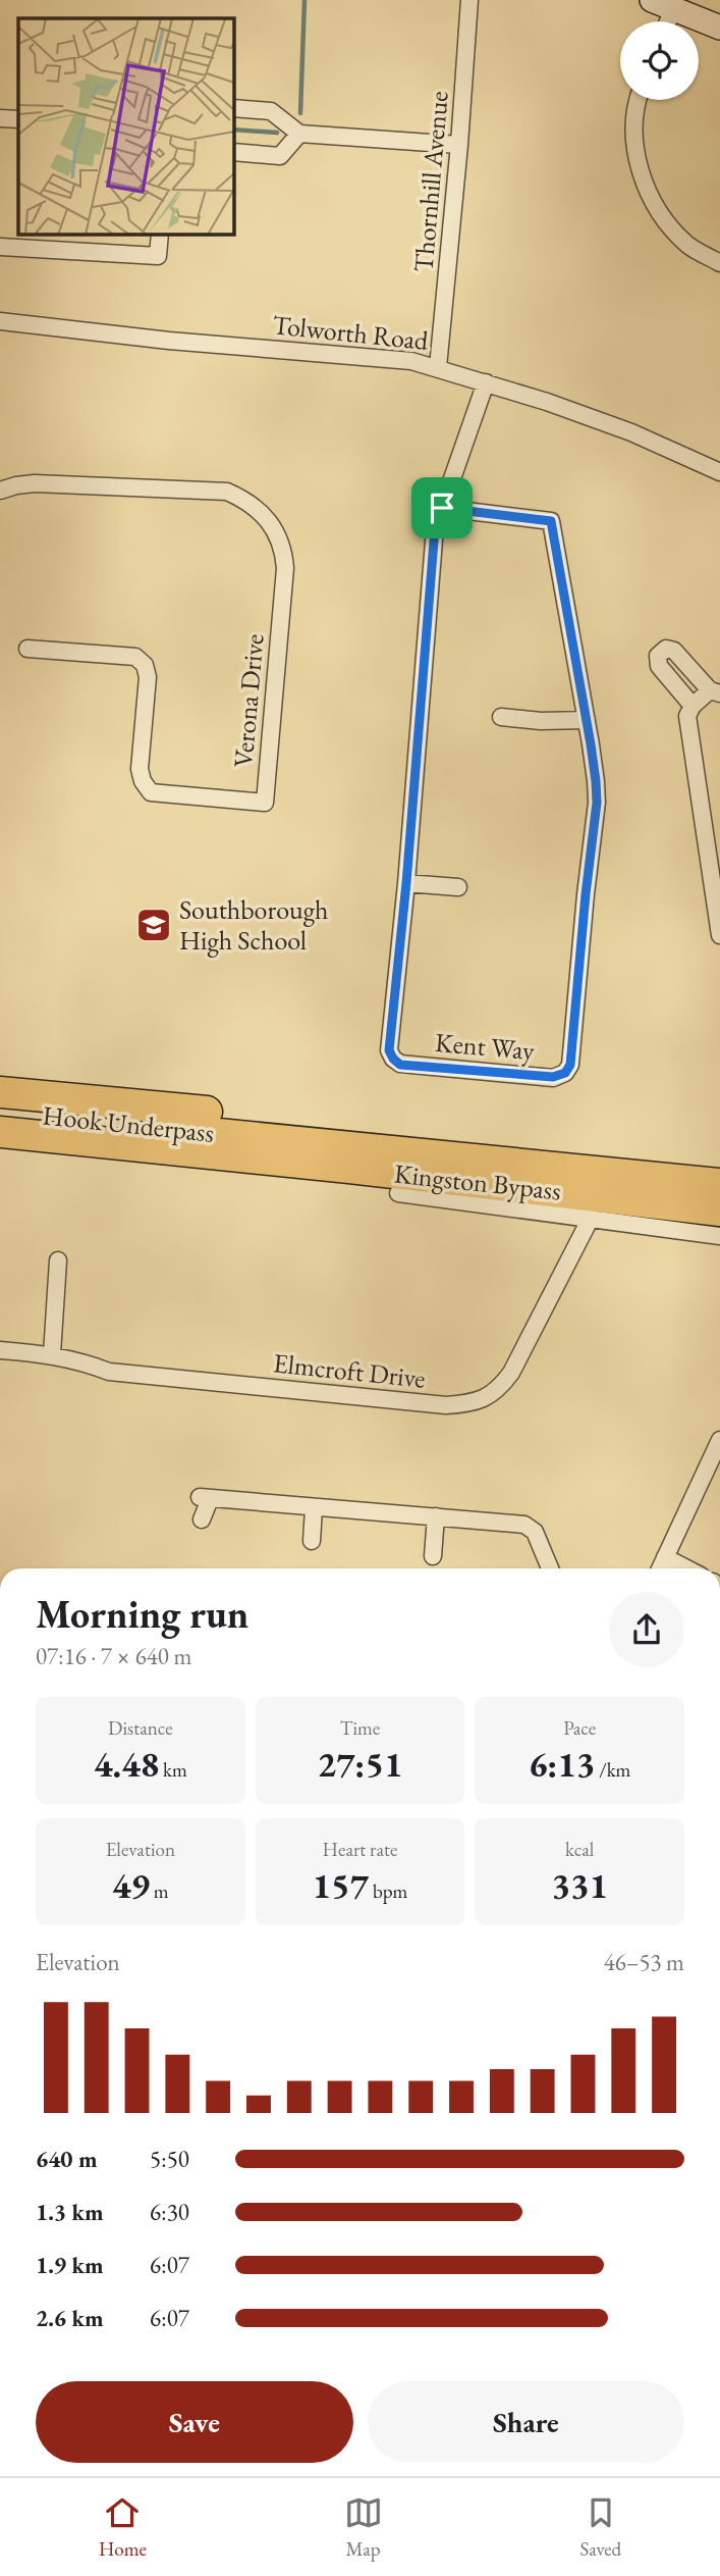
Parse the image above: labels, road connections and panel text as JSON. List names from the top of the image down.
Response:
{
  "streets": {
    "highway": ["Hook Underpass", "Kingston Bypass"],
    "street": [
      "Thornhill Avenue",
      "Tolworth Road",
      "Verona Drive",
      "Kent Way",
      "Elmcroft Drive"
    ]
  },
  "crossings": [
    ["Thornhill Avenue", "Tolworth Road"],
    ["Tolworth Road", "Kent Way"],
    ["Hook Underpass", "Kingston Bypass"]
  ],
  "places": {
    "school or university": ["Southborough High School"]
  },
  "page": {
    "heading": ["Morning run", "07:16 · 7 × 640 m"],
    "stats": [
      ["Distance", "4.48 km"],
      ["Time", "27:51"],
      ["Pace", "6:13 /km"],
      ["Elevation", "49 m"],
      ["Heart rate", "157 bpm"],
      ["kcal", "331"]
    ],
    "chart": ["Elevation", "46–53 m"],
    "list": [
      {
        "name": "640 m",
        "note": "5:50"
      },
      {
        "name": "1.3 km",
        "note": "6:30"
      },
      {
        "name": "1.9 km",
        "note": "6:07"
      },
      {
        "name": "2.6 km",
        "note": "6:07"
      }
    ],
    "buttons": ["Save", "Share"],
    "tabs": ["Home", "Map", "Saved"]
  }
}
